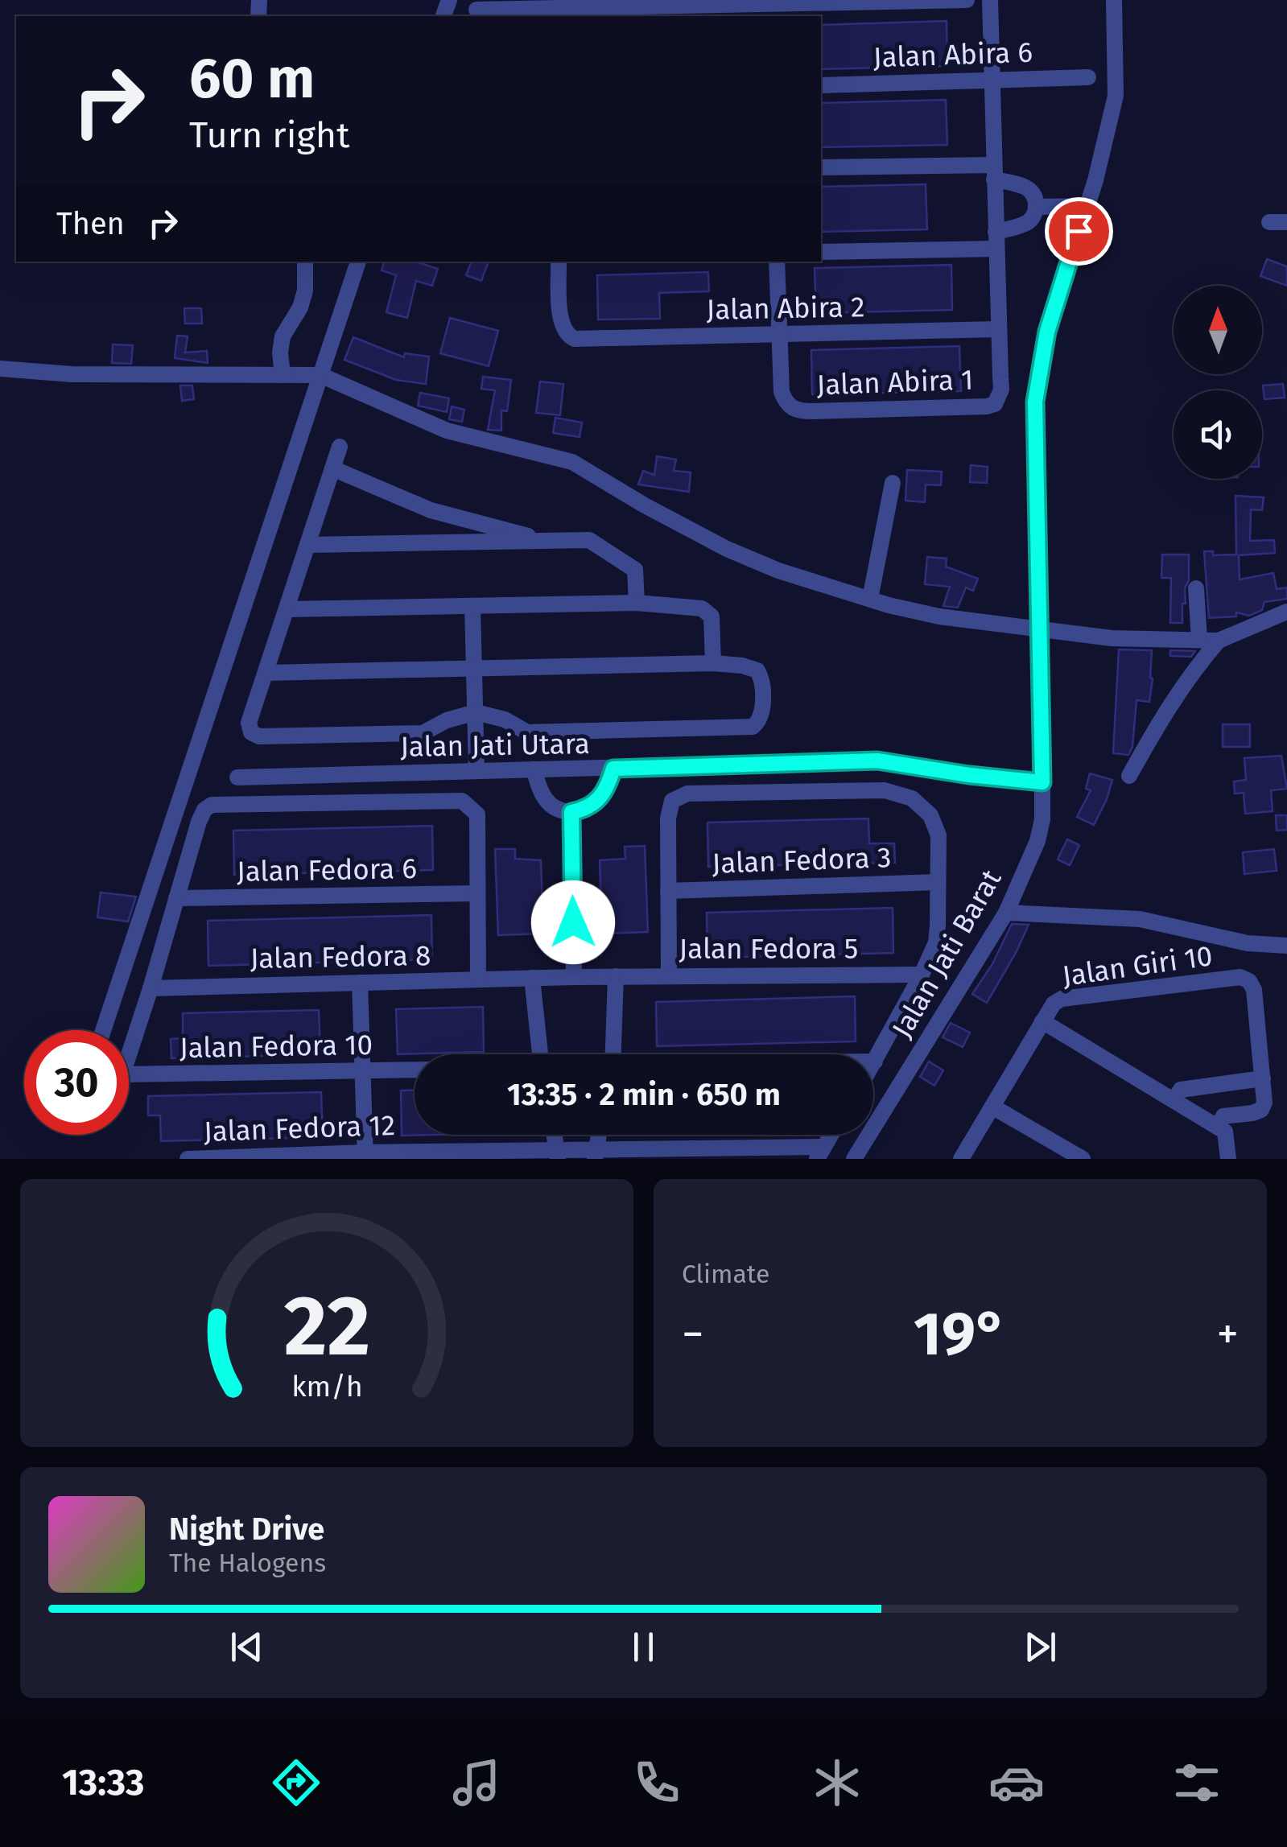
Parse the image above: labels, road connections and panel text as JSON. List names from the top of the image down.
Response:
{
  "streets": {
    "street": [
      "Jalan Abira 6",
      "Jalan Abira 2",
      "Jalan Abira 1",
      "Jalan Jati Utara",
      "Jalan Fedora 3",
      "Jalan Fedora 6",
      "Jalan Fedora 5",
      "Jalan Jati Barat",
      "Jalan Fedora 8",
      "Jalan Giri 10",
      "Jalan Fedora 10",
      "Jalan Fedora 12"
    ]
  },
  "crossings": [
    ["Jalan Abira 2", "Jalan Abira 1"],
    ["Jalan Jati Utara", "Jalan Jati Barat"],
    ["Jalan Fedora 5", "Jalan Fedora 8"]
  ],
  "north": "top",
  "page": {
    "turn": ["60 m", "Turn right"],
    "then": "Then",
    "limit": "30",
    "trip": "13:35 · 2 min · 650 m",
    "tile": "Climate",
    "heat": ["−", "19°", "+"],
    "song": ["Night Drive", "The Halogens"],
    "tabs": "13:33",
    "gauge": ["22", "km/h"]
  }
}
